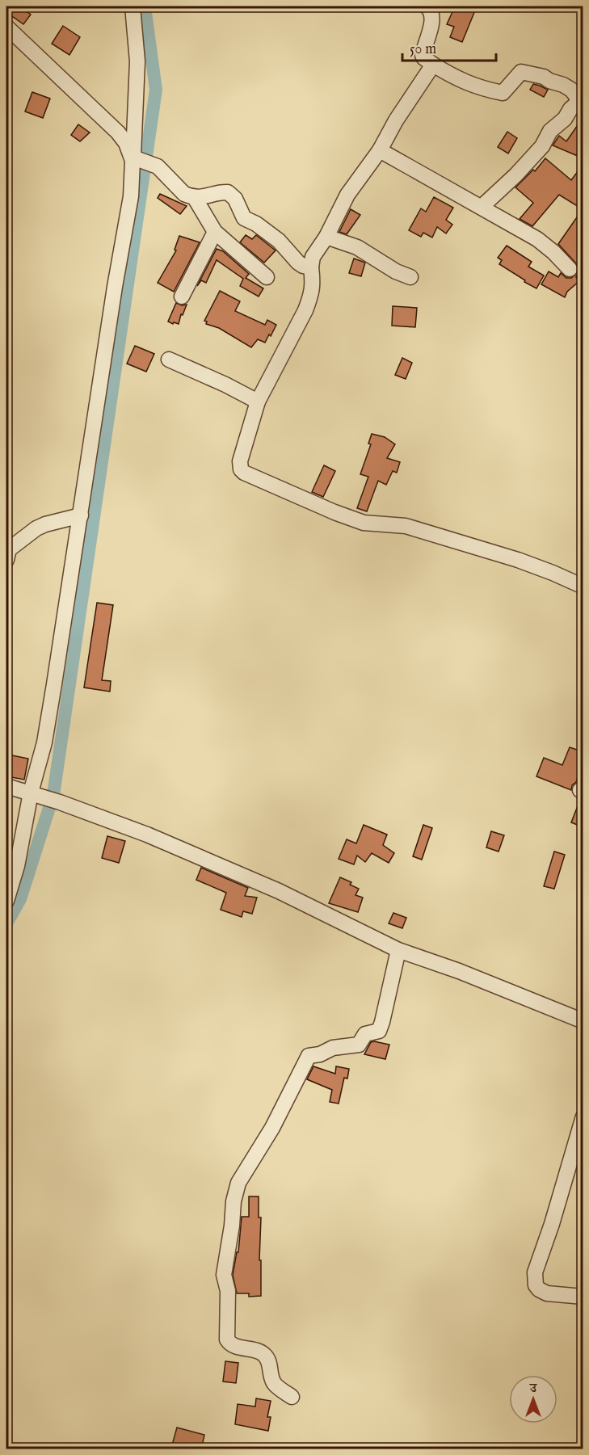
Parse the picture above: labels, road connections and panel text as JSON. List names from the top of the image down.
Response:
{
  "scale_bar": "50 m",
  "north": "top"
}
